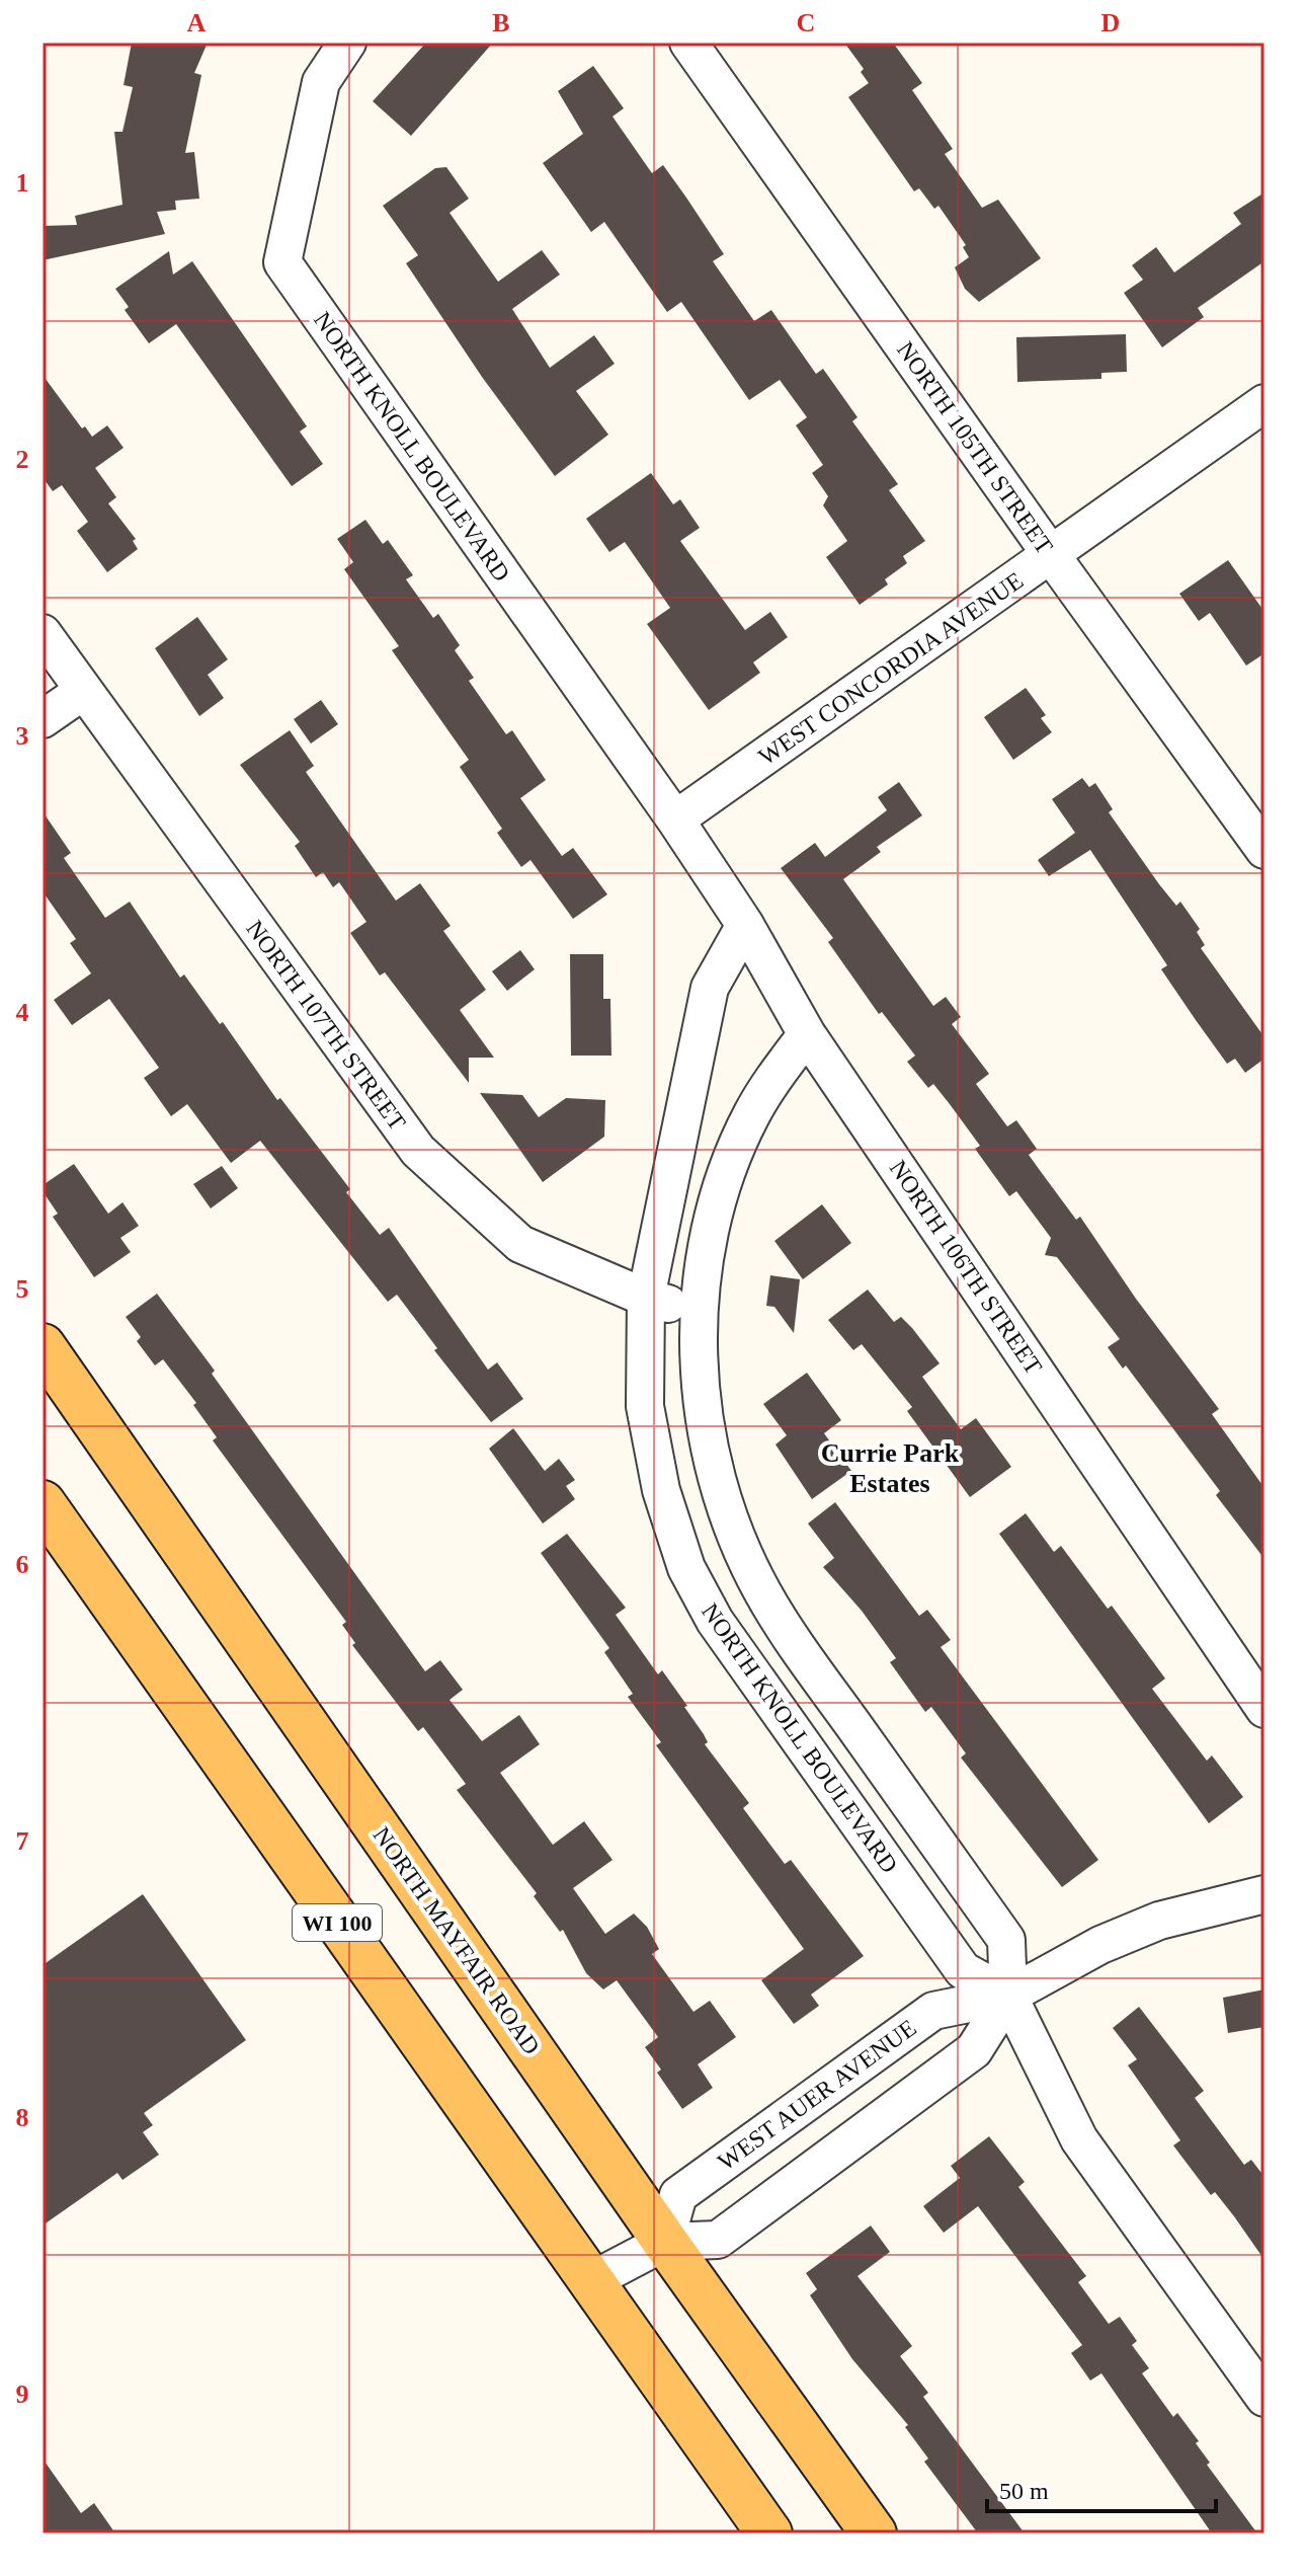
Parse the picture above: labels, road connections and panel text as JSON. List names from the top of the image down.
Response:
{
  "streets": {
    "main road": ["WI 100", "NORTH MAYFAIR ROAD"],
    "street": [
      "NORTH KNOLL BOULEVARD",
      "NORTH 105TH STREET",
      "WEST CONCORDIA AVENUE",
      "NORTH 107TH STREET",
      "NORTH 106TH STREET",
      "WEST AUER AVENUE"
    ]
  },
  "crossings": [
    ["NORTH KNOLL BOULEVARD", "WEST CONCORDIA AVENUE"],
    ["NORTH KNOLL BOULEVARD", "NORTH 107TH STREET"],
    ["NORTH KNOLL BOULEVARD", "NORTH 106TH STREET"],
    ["NORTH KNOLL BOULEVARD", "WEST AUER AVENUE"],
    ["NORTH 105TH STREET", "WEST CONCORDIA AVENUE"],
    ["WEST CONCORDIA AVENUE", "NORTH 106TH STREET"],
    ["WI 100", "WEST AUER AVENUE"],
    ["NORTH MAYFAIR ROAD", "WEST AUER AVENUE"]
  ],
  "districts": ["Currie Park Estates"],
  "scale_bar": "50 m",
  "grid": {
    "columns": [
      "A",
      "B",
      "C",
      "D"
    ],
    "rows": [
      "1",
      "2",
      "3",
      "4",
      "5",
      "6",
      "7",
      "8",
      "9"
    ]
  }
}
